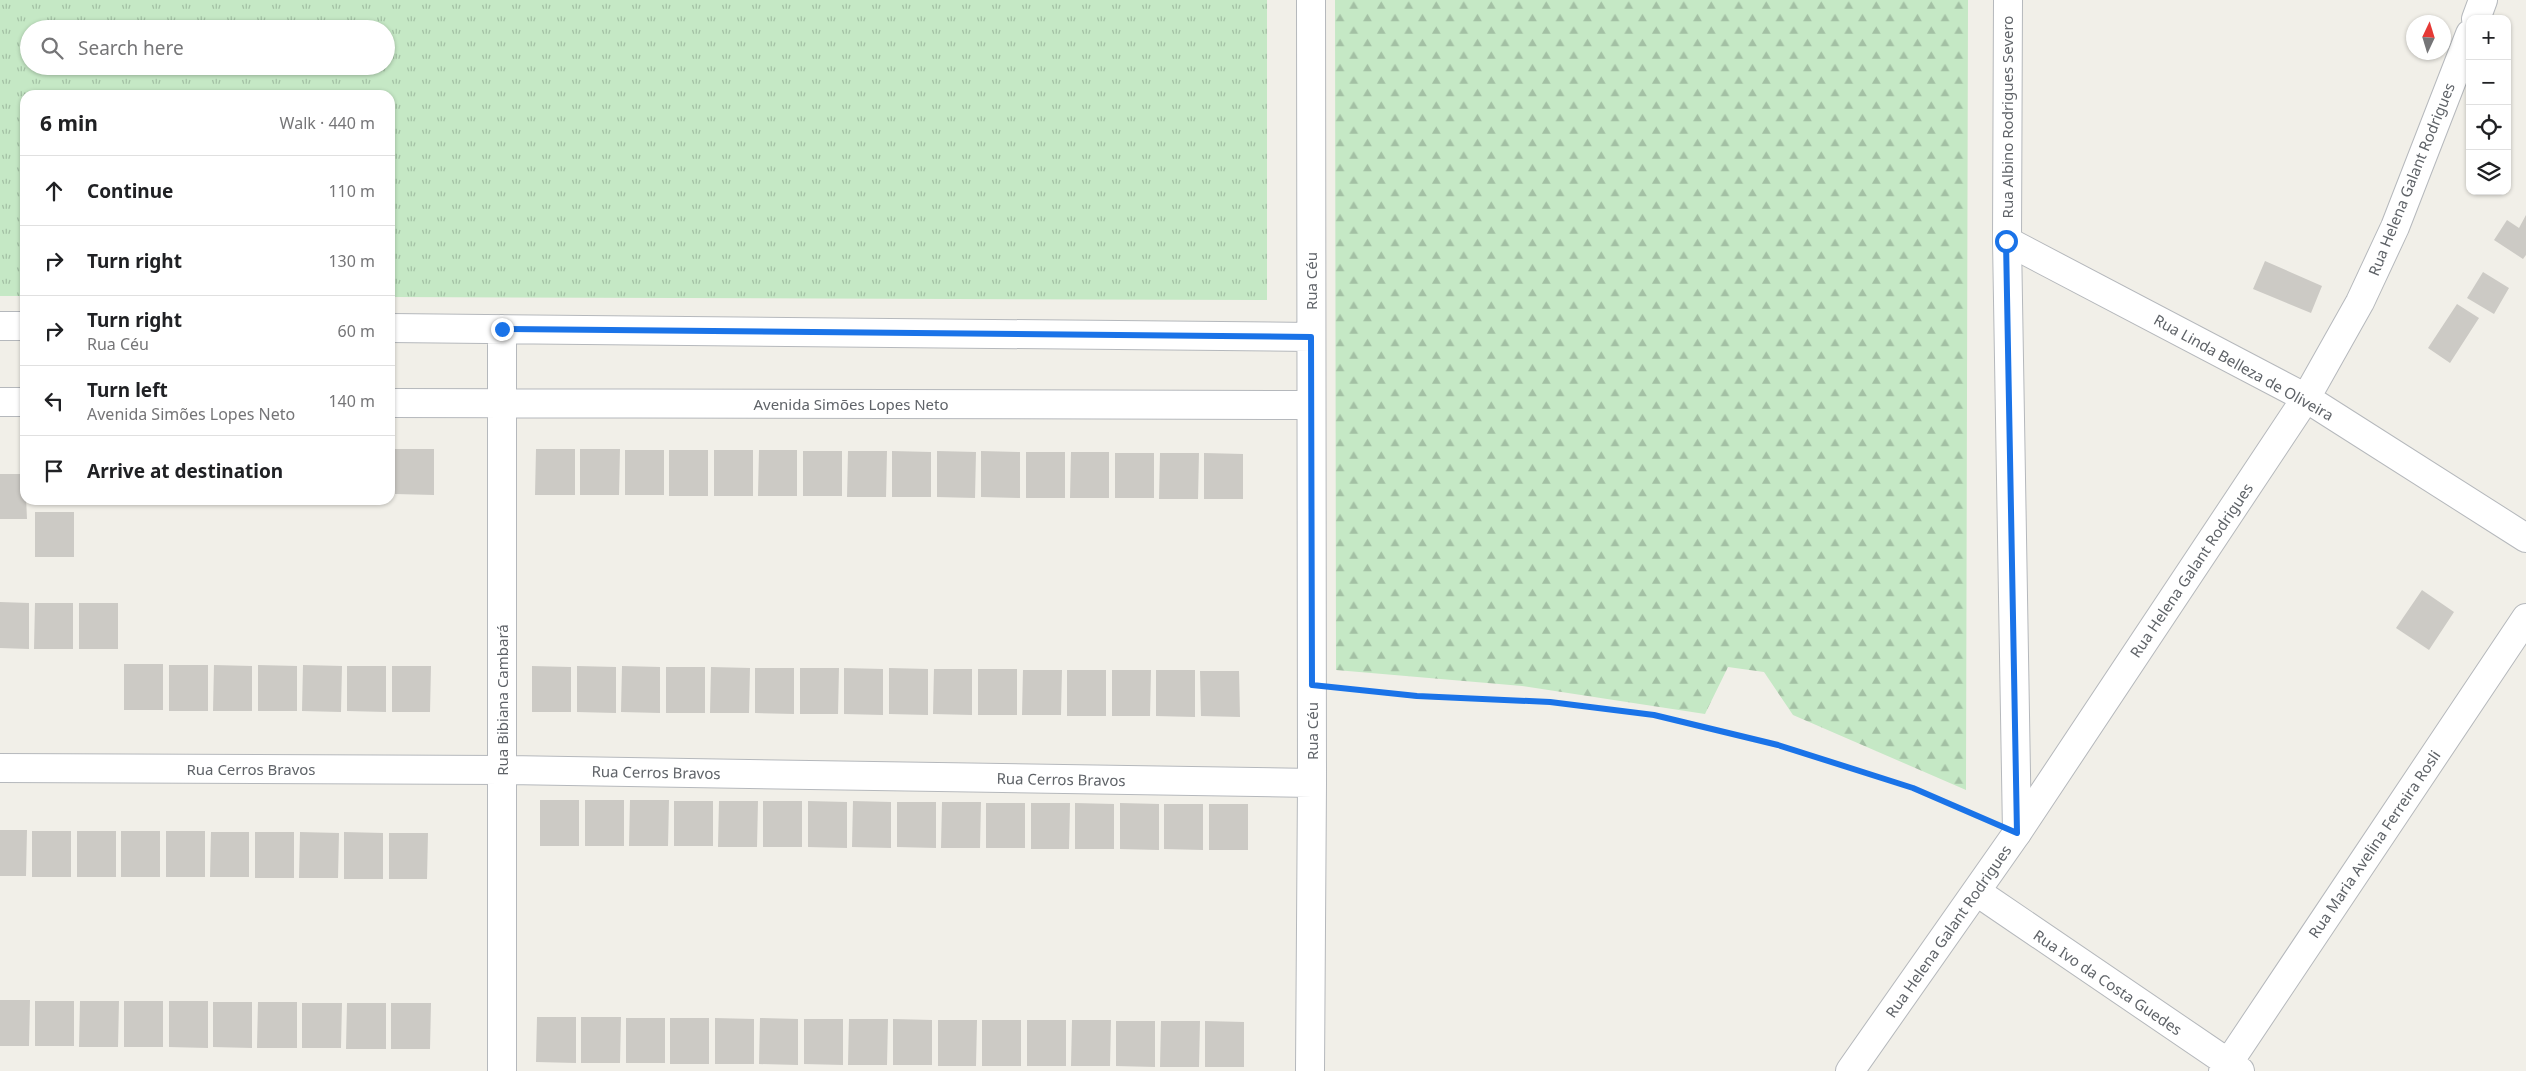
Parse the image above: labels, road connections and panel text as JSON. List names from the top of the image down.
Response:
{
  "streets": {
    "street": [
      "Rua Albino Rodrigues Severo",
      "Rua Helena Galant Rodrigues",
      "Rua Céu",
      "Rua Linda Belleza de Oliveira",
      "Avenida Simões Lopes Neto",
      "Rua Bibiana Cambará",
      "Rua Cerros Bravos",
      "Rua Maria Avelina Ferreira Rosli",
      "Rua Ivo da Costa Guedes"
    ]
  },
  "crossings": [
    ["Rua Albino Rodrigues Severo", "Rua Helena Galant Rodrigues"],
    ["Rua Albino Rodrigues Severo", "Rua Linda Belleza de Oliveira"],
    ["Rua Helena Galant Rodrigues", "Rua Linda Belleza de Oliveira"],
    ["Rua Helena Galant Rodrigues", "Rua Ivo da Costa Guedes"],
    ["Rua Céu", "Avenida Simões Lopes Neto"],
    ["Rua Céu", "Rua Cerros Bravos"],
    ["Avenida Simões Lopes Neto", "Rua Bibiana Cambará"],
    ["Rua Bibiana Cambará", "Rua Cerros Bravos"],
    ["Rua Maria Avelina Ferreira Rosli", "Rua Ivo da Costa Guedes"]
  ],
  "north": "top",
  "page": {
    "map_buttons": ["+", "−"],
    "search": "Search here",
    "heading": ["6 min", "Walk · 440 m"],
    "list": [
      ["Continue", "110 m"],
      ["Turn right", "130 m"],
      ["Turn right", "Rua Céu", "60 m"],
      ["Turn left", "Avenida Simões Lopes Neto", "140 m"],
      "Arrive at destination"
    ]
  }
}
